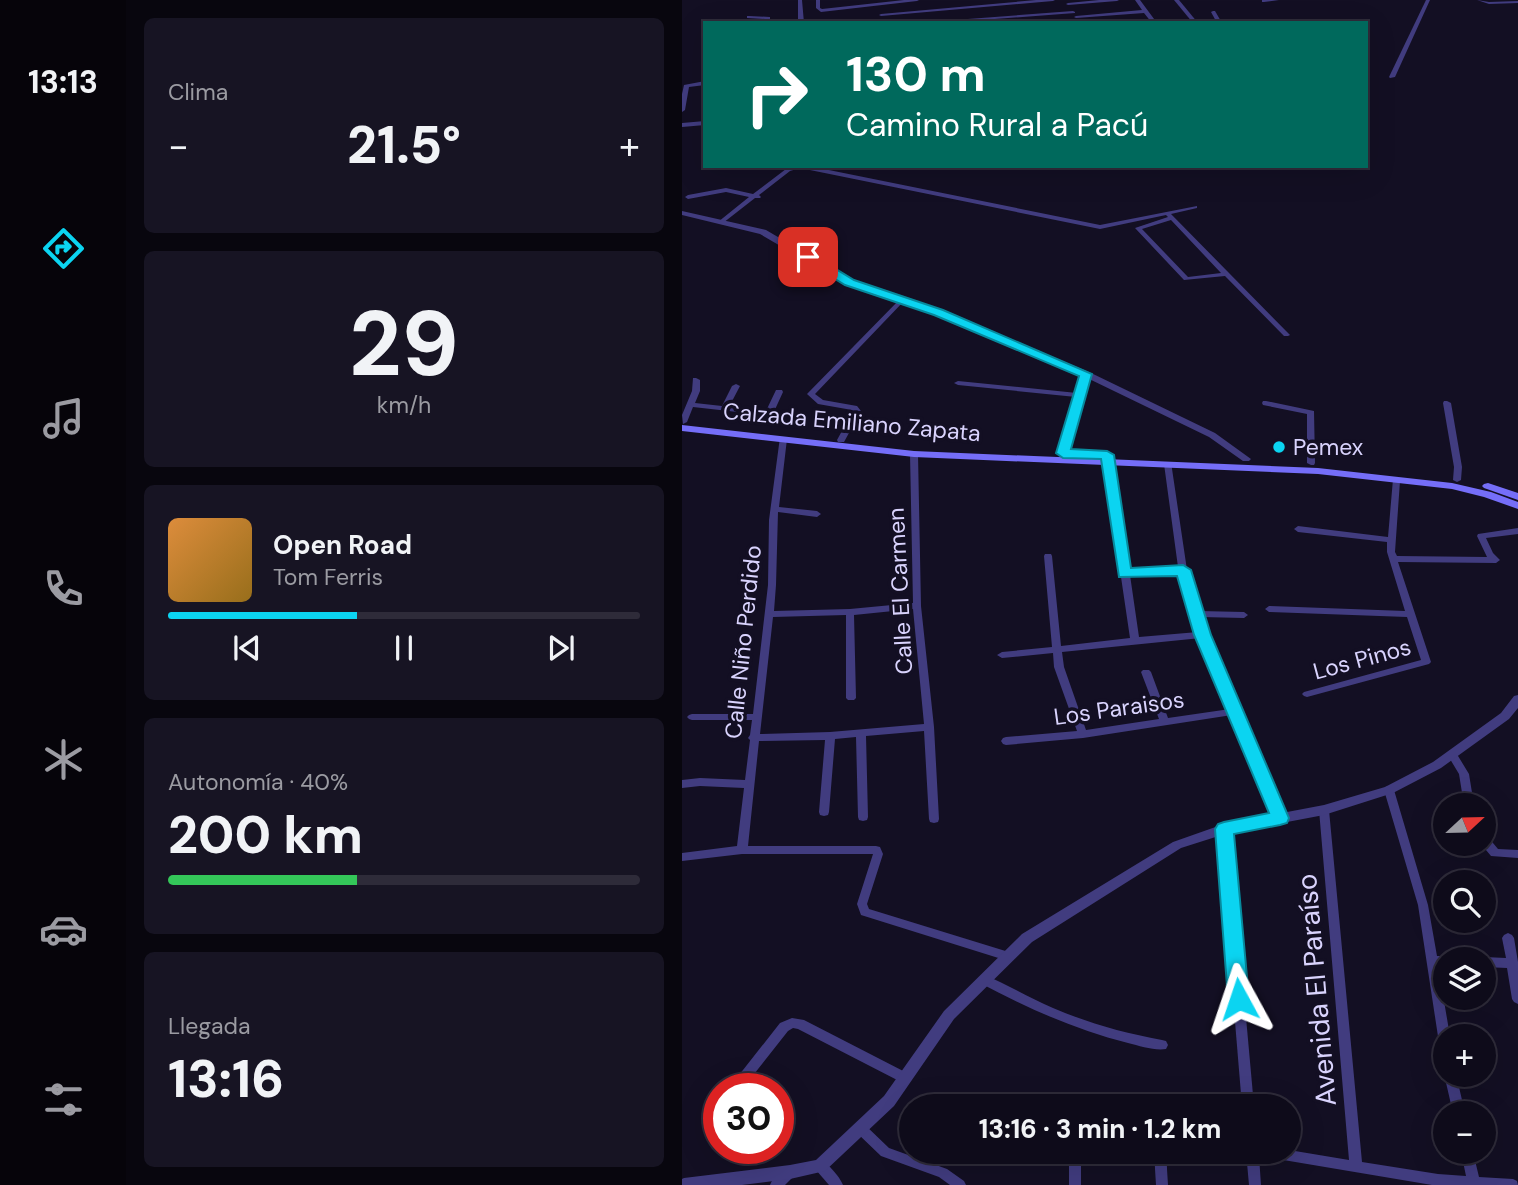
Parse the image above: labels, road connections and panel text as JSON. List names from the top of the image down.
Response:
{
  "streets": {
    "main road": ["Calzada Emiliano Zapata"],
    "street": [
      "Calle El Carmen",
      "Calle Niño Perdido",
      "Los Pinos",
      "Los Paraisos",
      "Avenida El Paraíso"
    ]
  },
  "crossings": [
    ["Calzada Emiliano Zapata", "Calle El Carmen"],
    ["Calzada Emiliano Zapata", "Calle Niño Perdido"]
  ],
  "places": ["Pemex"],
  "north": "right",
  "page": {
    "tabs": "13:13",
    "tile": [
      "Clima",
      ["29", "km/h"],
      ["Autonomía · 40%", "200 km"],
      ["Llegada", "13:16"]
    ],
    "turn": ["130 m", "Camino Rural a Pacú"],
    "heat": ["−", "21.5°", "+"],
    "song": ["Open Road", "Tom Ferris"],
    "map_buttons": ["+", "−"],
    "limit": "30",
    "trip": "13:16 · 3 min · 1.2 km"
  }
}
